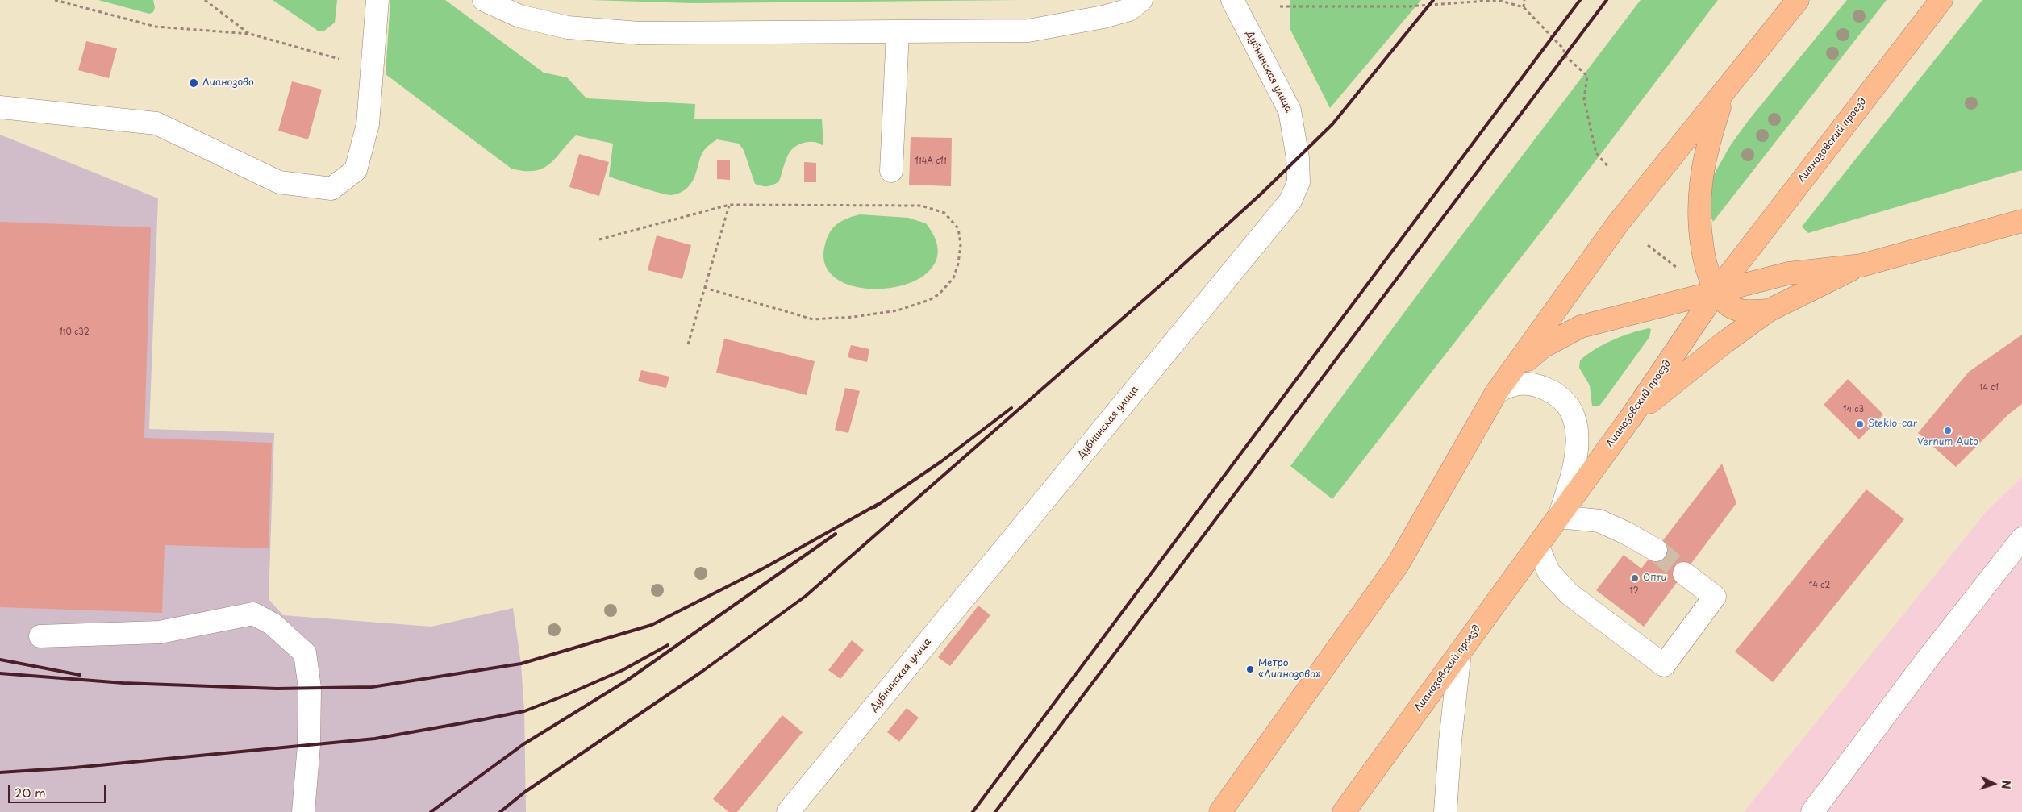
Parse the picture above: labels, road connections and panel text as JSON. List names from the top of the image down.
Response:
{
  "streets": {
    "main road": ["Лианозовский проезд"],
    "street": ["Дубнинская улица"]
  },
  "places": [
    "Лианозово",
    "Steklo-car",
    "Vernum Аuto",
    "Опти",
    "Метро «Лианозово»"
  ],
  "house_numbers": [
    "114А с11",
    "110 с32",
    "14 с1",
    "14 с3",
    "14 с2",
    "12"
  ],
  "scale_bar": "20 m",
  "north": "right"
}
